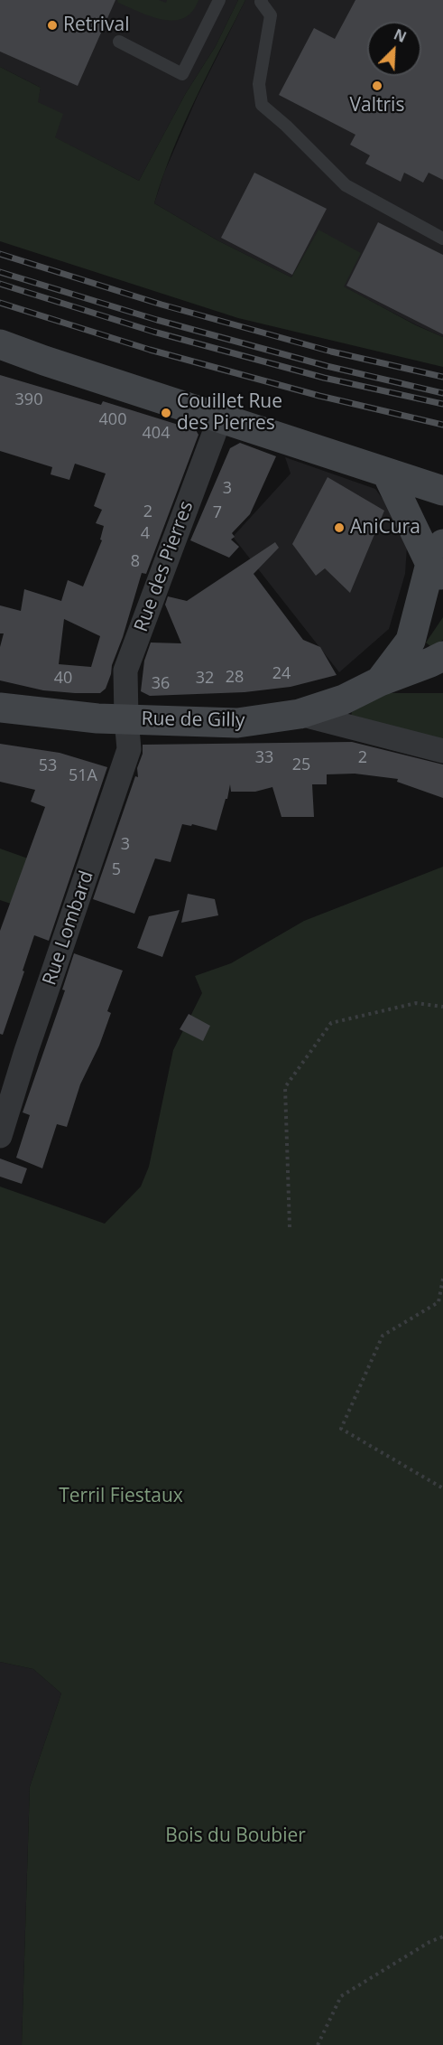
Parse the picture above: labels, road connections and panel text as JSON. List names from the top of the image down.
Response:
{
  "streets": {
    "main road": ["Rue de Gilly"],
    "street": ["Rue des Pierres", "Rue Lombard"]
  },
  "crossings": [
    ["Rue des Pierres", "Rue de Gilly"],
    ["Rue des Pierres", "Rue Lombard"],
    ["Rue de Gilly", "Rue Lombard"]
  ],
  "parks": ["Terril Fiestaux", "Bois du Boubier"],
  "places": [
    "Retrival",
    "Valtris",
    "Couillet Rue des Pierres",
    "AniCura"
  ],
  "house_numbers": [
    "390",
    "400",
    "404",
    "3",
    "2",
    "7",
    "4",
    "8",
    "24",
    "28",
    "40",
    "32",
    "36",
    "33",
    "2",
    "25",
    "53",
    "51A",
    "3",
    "5"
  ],
  "north": "top right"
}
